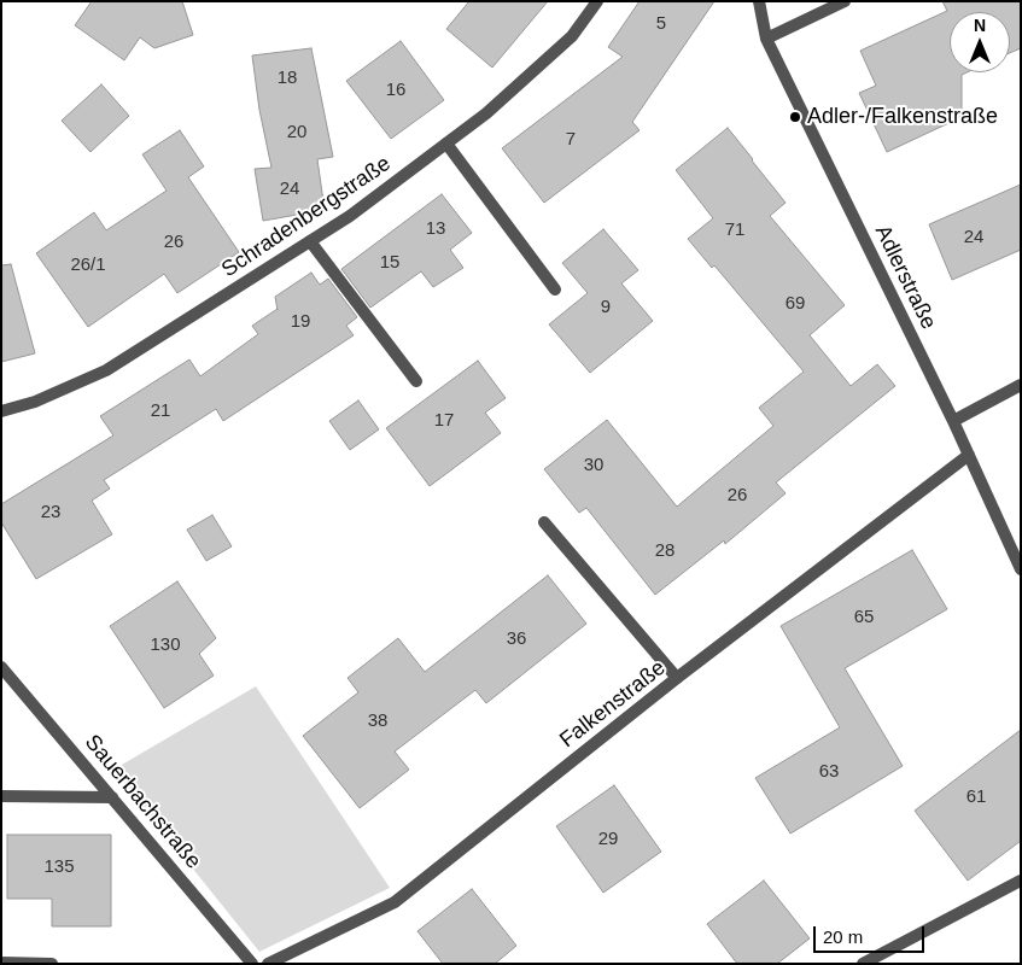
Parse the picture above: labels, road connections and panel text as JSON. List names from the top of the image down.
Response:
{
  "streets": {
    "street": [
      "Schradenbergstraße",
      "Adlerstraße",
      "Falkenstraße",
      "Sauerbachstraße"
    ]
  },
  "crossings": [
    ["Adlerstraße", "Falkenstraße"]
  ],
  "places": ["Adler-/Falkenstraße"],
  "house_numbers": [
    "5",
    "18",
    "16",
    "20",
    "7",
    "24",
    "13",
    "71",
    "24",
    "26",
    "15",
    "26/1",
    "69",
    "9",
    "19",
    "21",
    "17",
    "30",
    "26",
    "23",
    "28",
    "65",
    "36",
    "130",
    "38",
    "63",
    "61",
    "29",
    "135"
  ],
  "scale_bar": "20 m",
  "north": "top"
}
